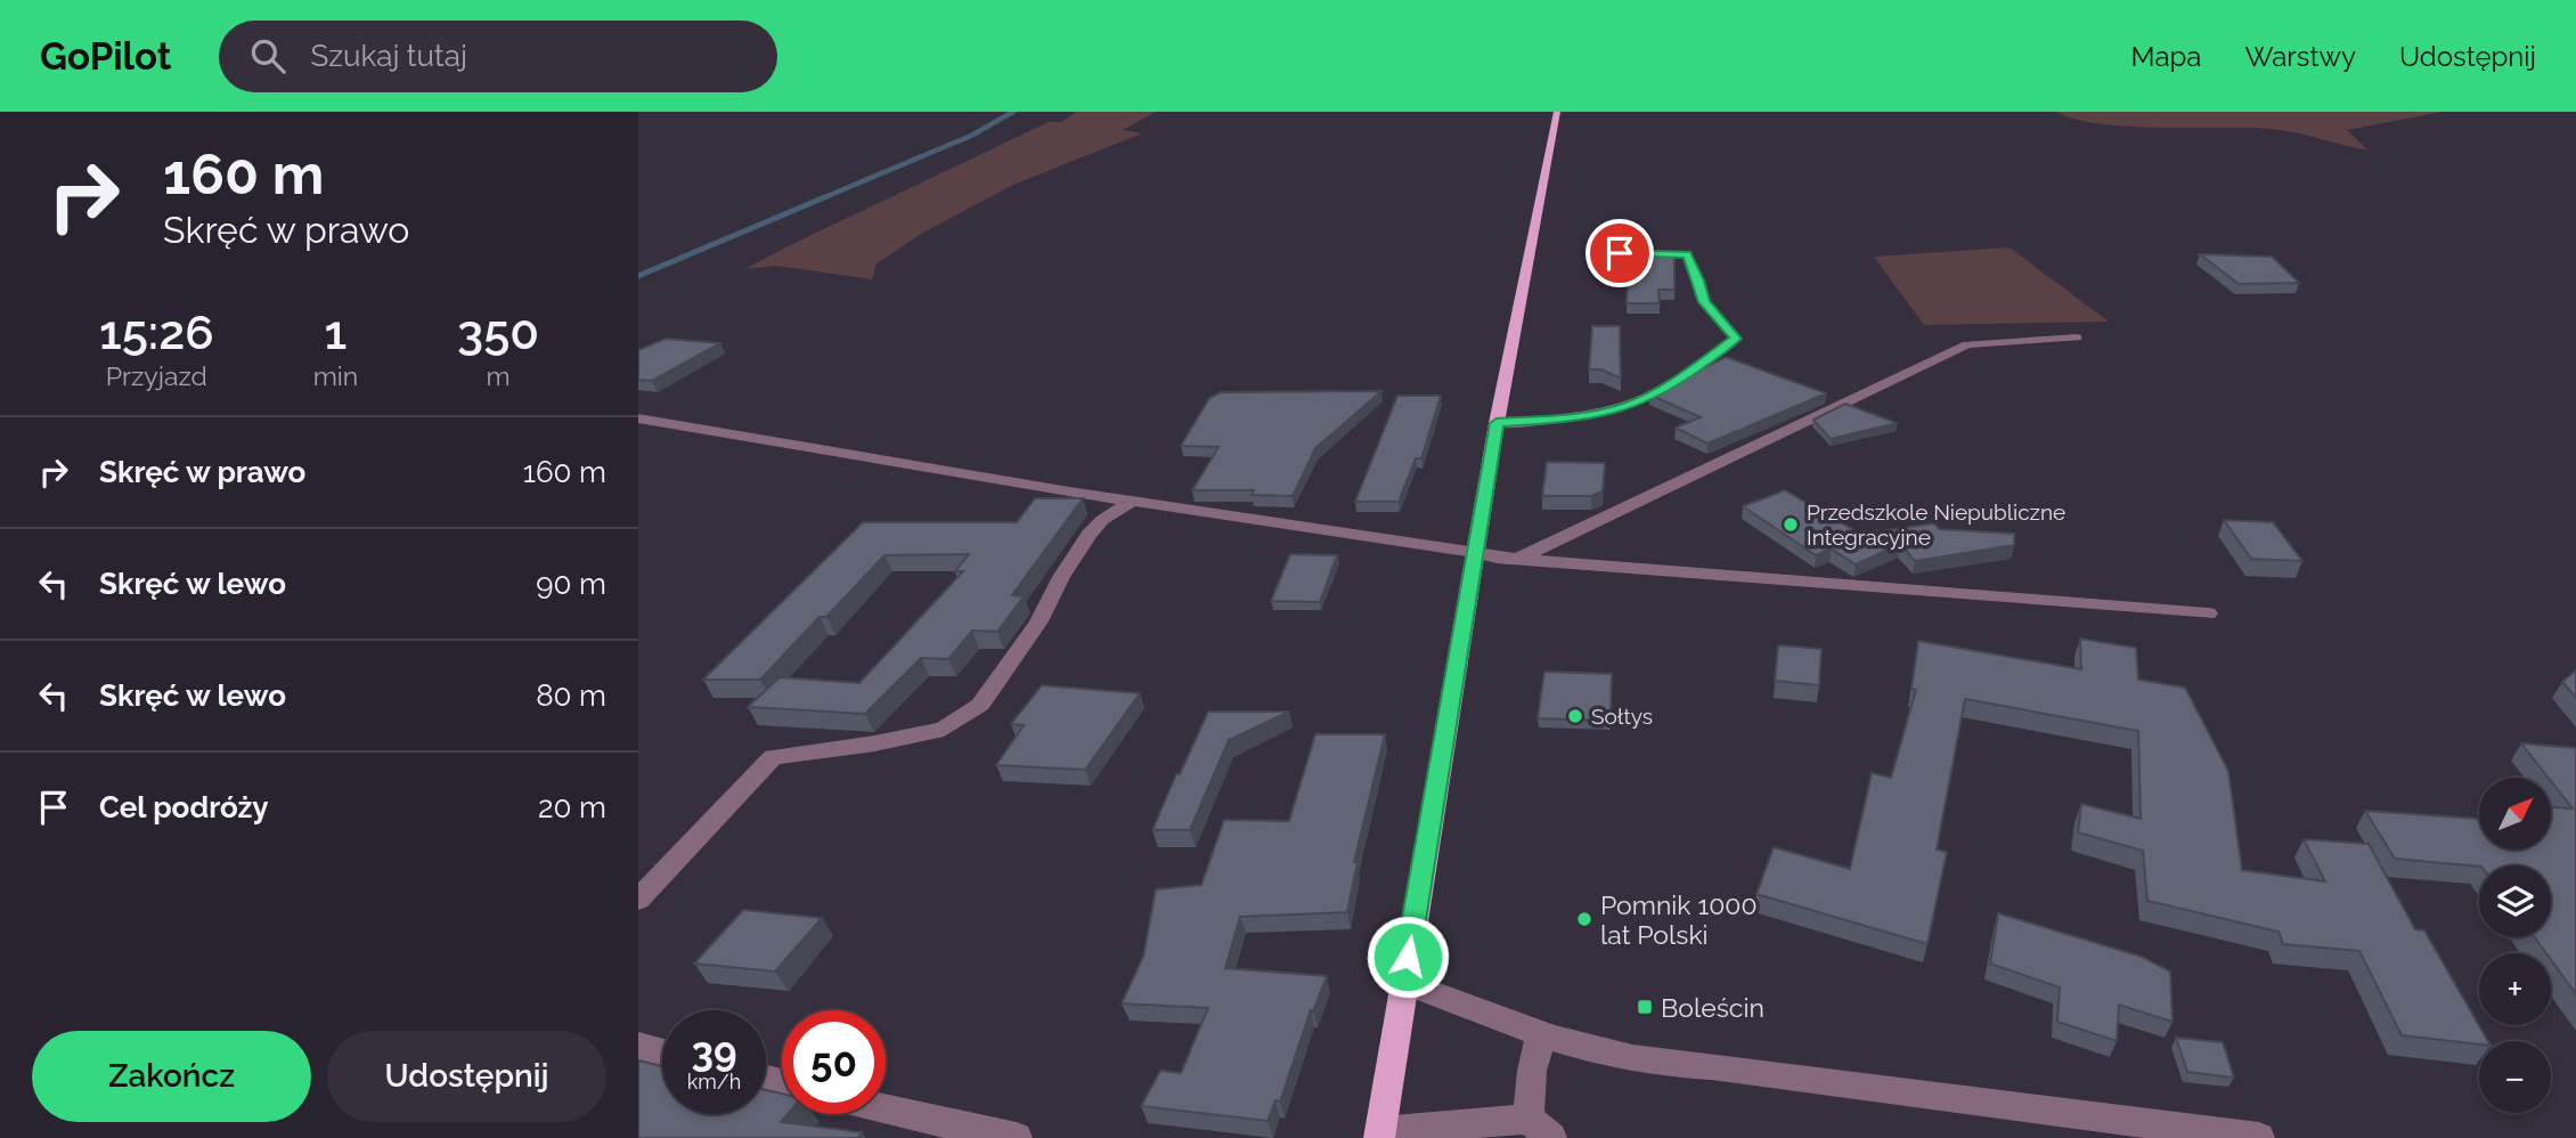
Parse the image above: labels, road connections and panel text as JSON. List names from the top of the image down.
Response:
{
  "places": {
    "other": ["Przedszkole Niepubliczne Integracyjne", "Sołtys", "Pomnik 1000 lat Polski"],
    "transit": ["Boleścin"]
  },
  "north": "top right",
  "page": {
    "header": "GoPilot",
    "search": "Szukaj tutaj",
    "nav": ["Mapa", "Warstwy", "Udostępnij"],
    "turn": ["160 m", "Skręć w prawo"],
    "eta": [
      "15:26",
      "Przyjazd",
      "1",
      "min",
      "350",
      "m"
    ],
    "list": [
      {
        "name": "Skręć w prawo",
        "value": "160 m"
      },
      {
        "name": "Skręć w lewo",
        "value": "90 m"
      },
      {
        "name": "Skręć w lewo",
        "value": "80 m"
      },
      {
        "name": "Cel podróży",
        "value": "20 m"
      }
    ],
    "map_buttons": ["+", "−"],
    "speed": "39 km/h",
    "limit": "50",
    "buttons": ["Zakończ", "Udostępnij"]
  }
}
